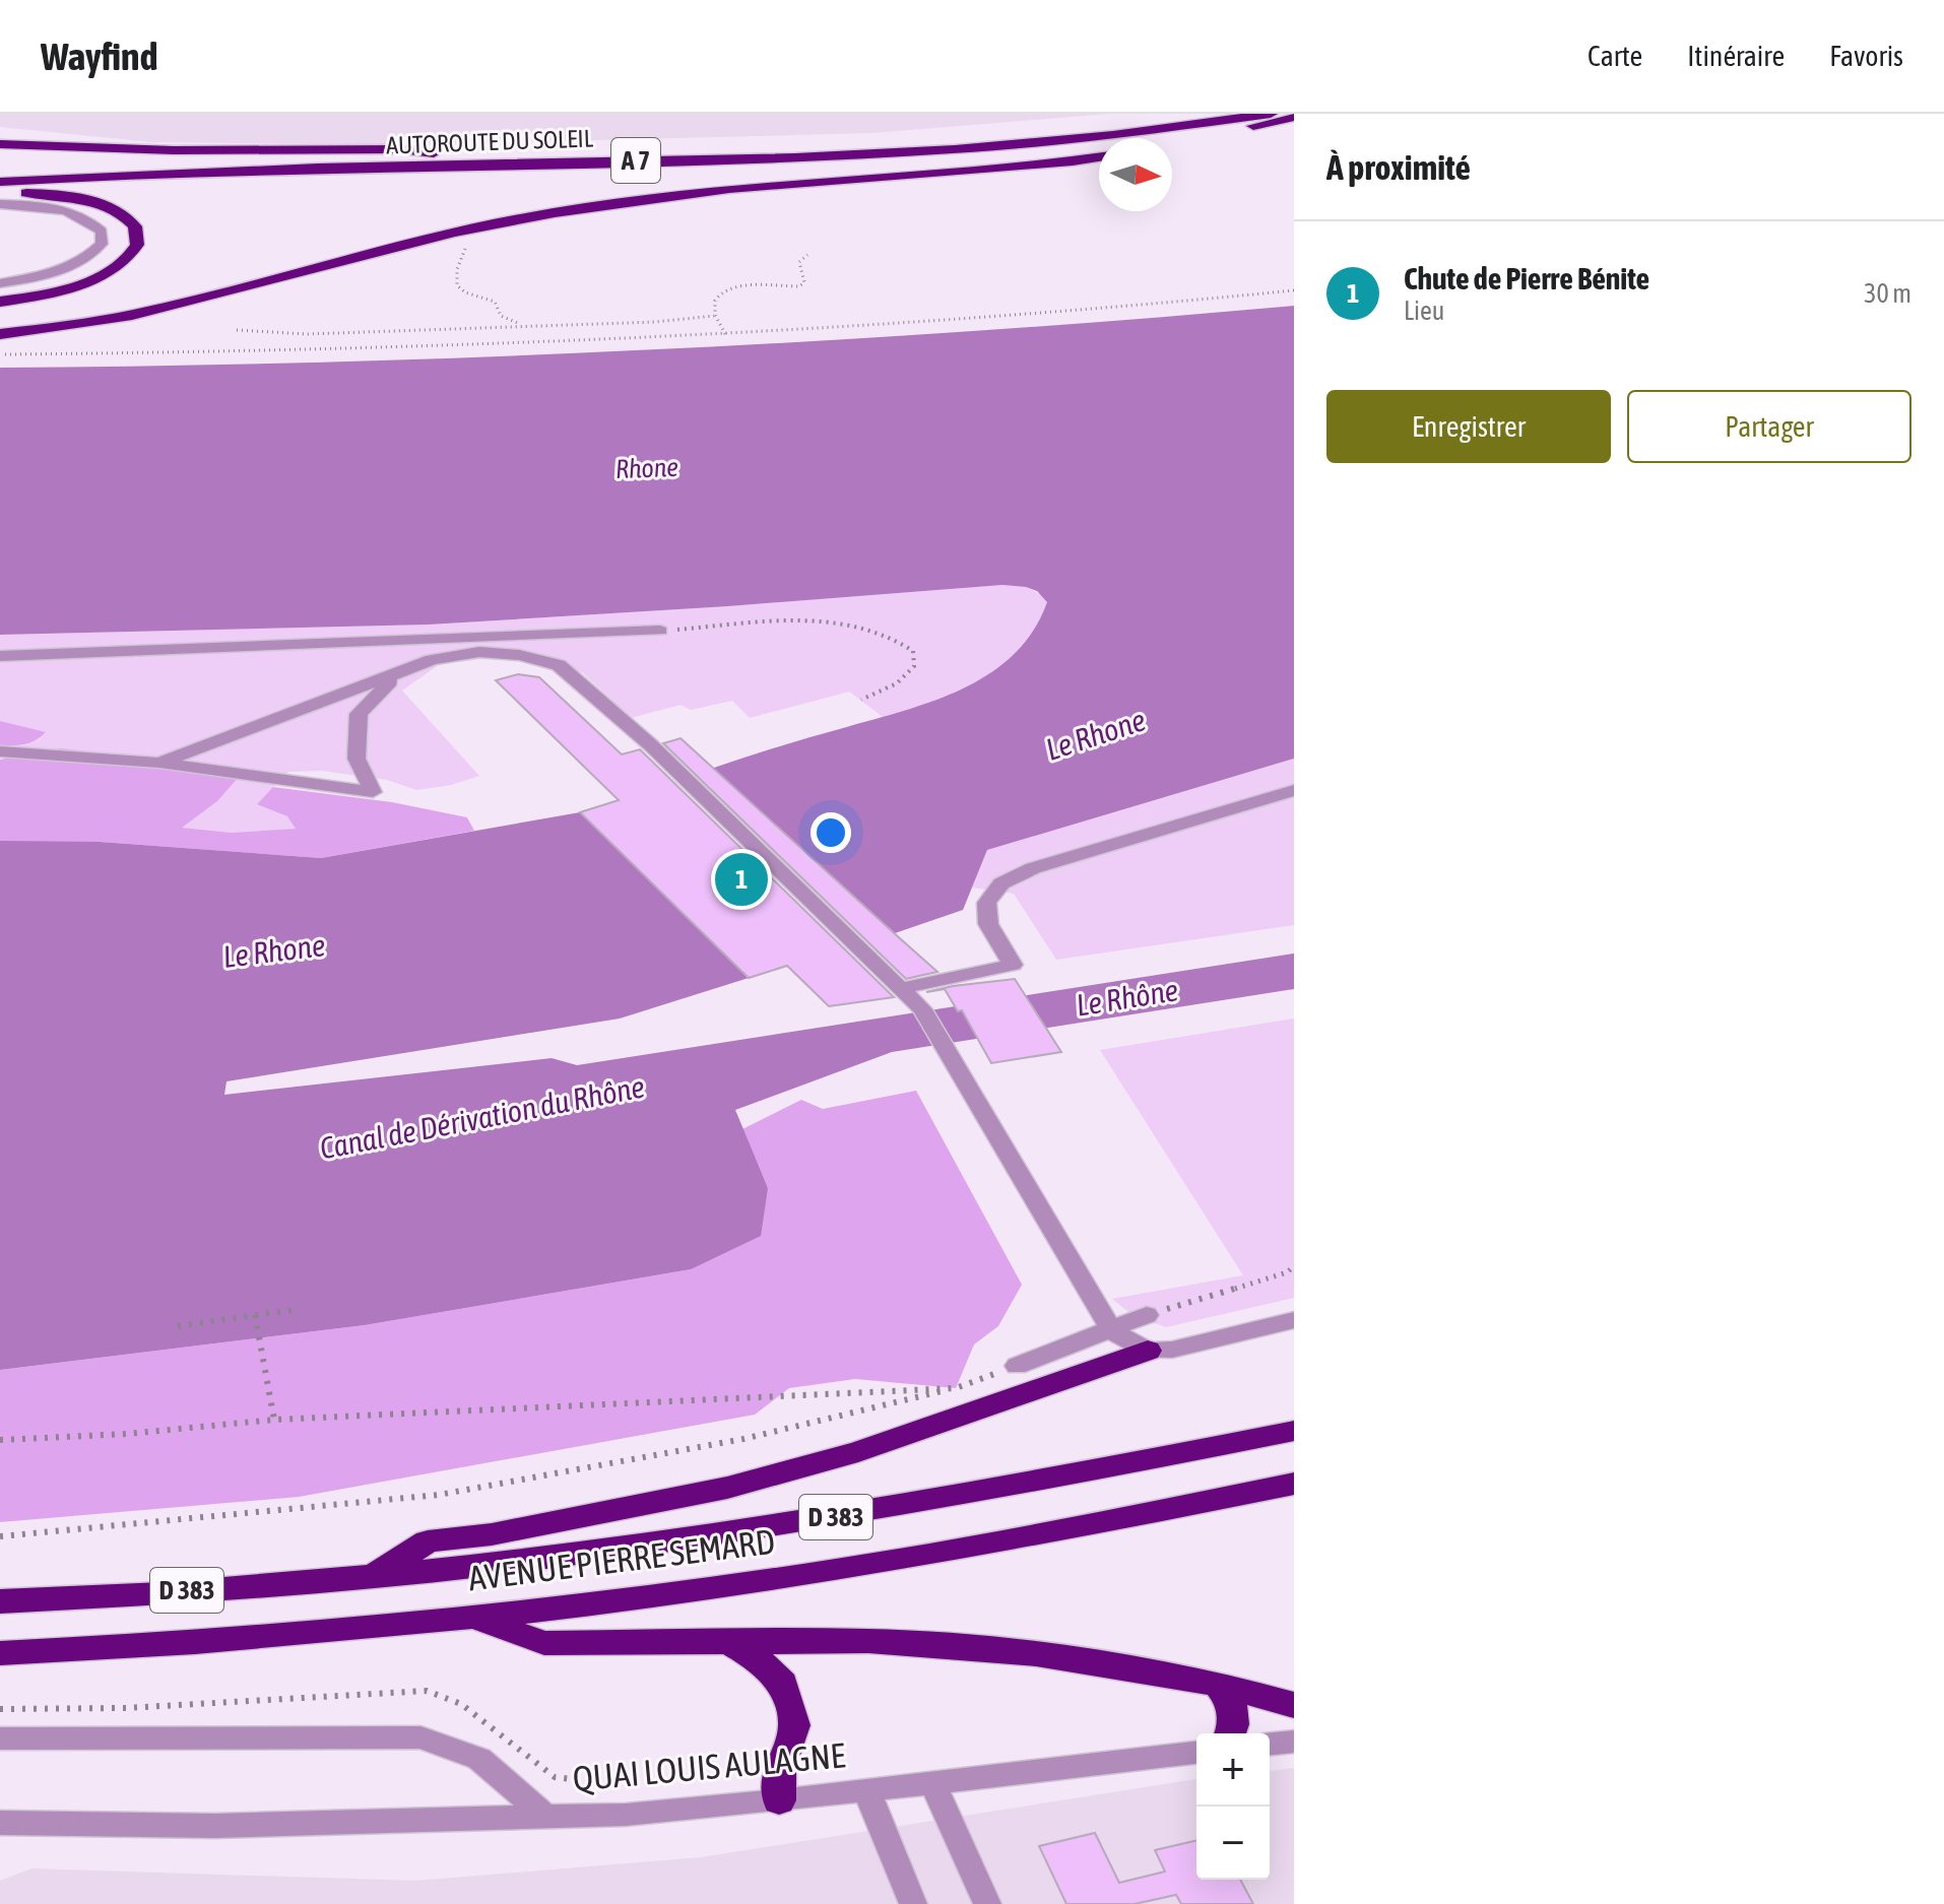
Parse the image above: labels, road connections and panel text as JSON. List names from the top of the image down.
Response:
{
  "streets": {
    "highway": [
      "AUTOROUTE DU SOLEIL",
      "A 7",
      "D 383",
      "AVENUE PIERRE SEMARD"
    ],
    "street": ["QUAI LOUIS AULAGNE"]
  },
  "water": [
    "Rhone",
    "Le Rhone",
    "Le Rhône",
    "Canal de Dérivation du Rhône"
  ],
  "north": "right",
  "page": {
    "header": "Wayfind",
    "nav": ["Carte", "Itinéraire", "Favoris"],
    "heading": "À proximité",
    "list": [
      {
        "mark": "1",
        "name": "Chute de Pierre Bénite",
        "note": "Lieu",
        "value": "30 m"
      }
    ],
    "buttons": ["Enregistrer", "Partager"],
    "pins": "1",
    "map_buttons": ["+", "−"]
  }
}
